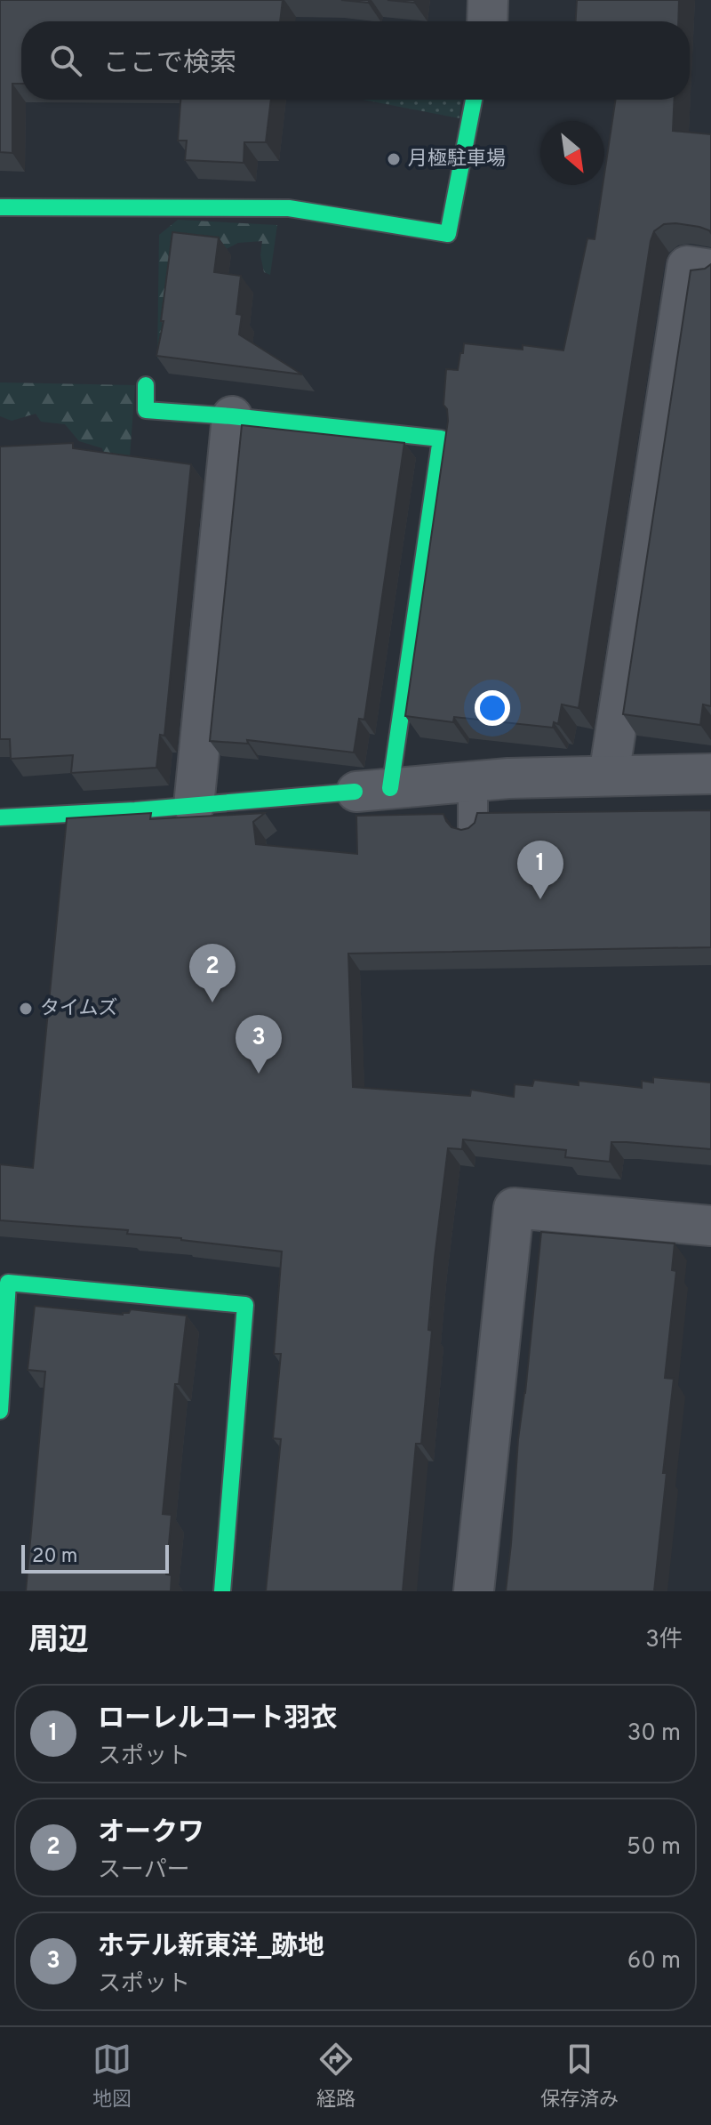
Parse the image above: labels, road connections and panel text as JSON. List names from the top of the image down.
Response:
{
  "places": ["月極駐車場", "タイムズ"],
  "scale_bar": "20 m",
  "north": "bottom right",
  "page": {
    "search": "ここで検索",
    "pins": ["1", "2", "3"],
    "scale": "20 m",
    "heading": ["周辺", "3件"],
    "list": [
      {
        "mark": "1",
        "name": "ローレルコート羽衣",
        "note": "スポット",
        "value": "30 m"
      },
      {
        "mark": "2",
        "name": "オークワ",
        "note": "スーパー",
        "value": "50 m"
      },
      {
        "mark": "3",
        "name": "ホテル新東洋_跡地",
        "note": "スポット",
        "value": "60 m"
      }
    ],
    "nav": ["地図", "経路", "保存済み"]
  }
}
